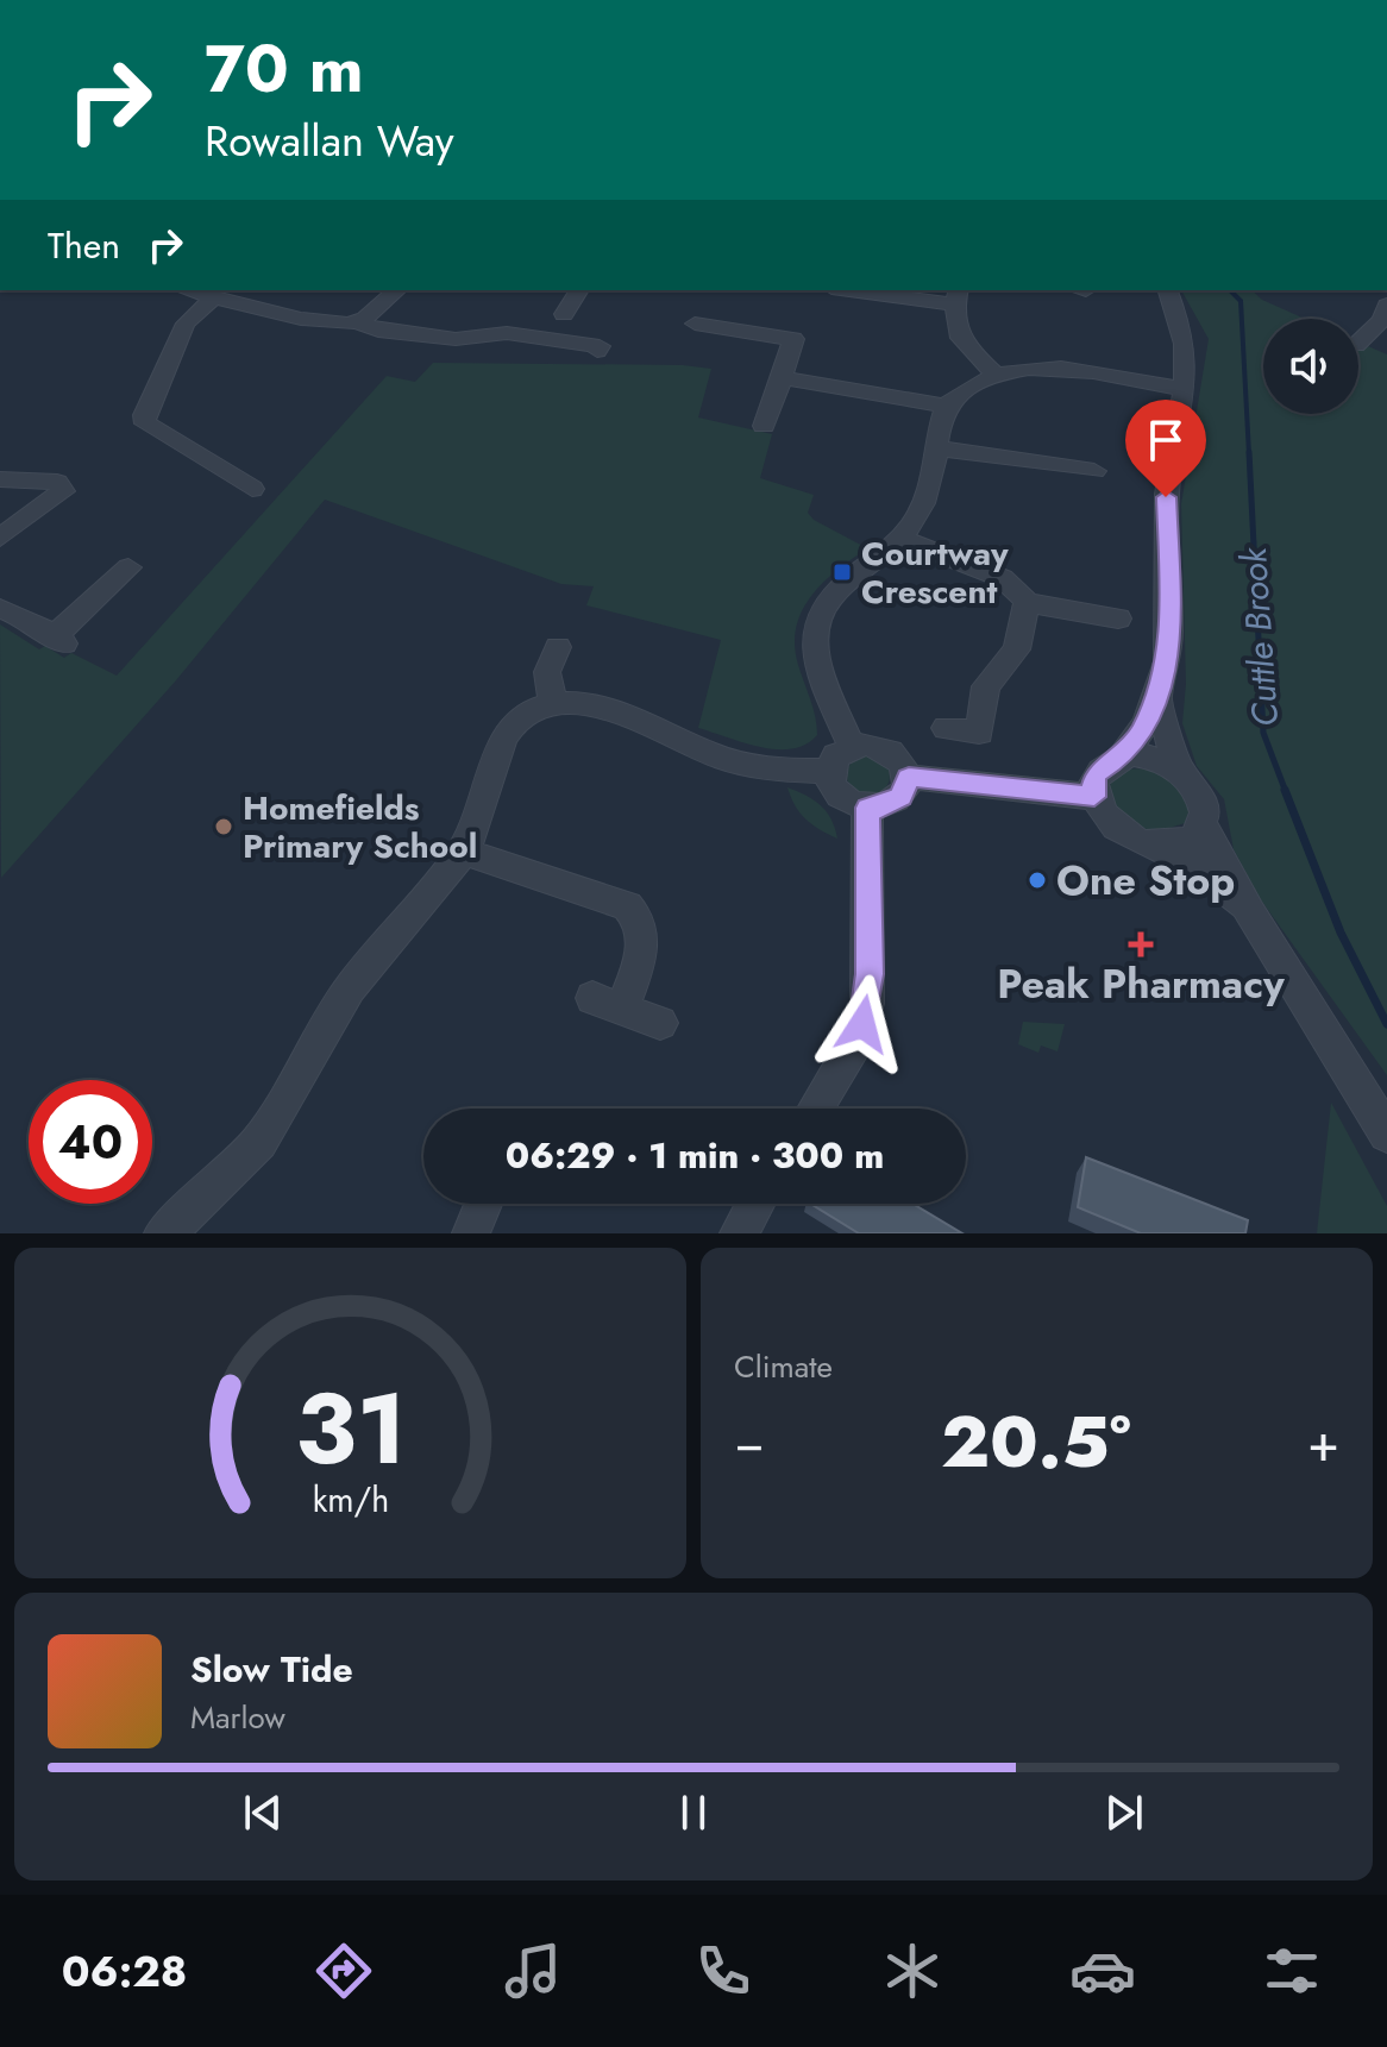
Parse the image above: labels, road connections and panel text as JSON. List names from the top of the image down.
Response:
{
  "water": ["Cuttle Brook"],
  "places": {
    "transit": ["Courtway Crescent"],
    "other": ["Homefields Primary School", "One Stop"],
    "health": ["Peak Pharmacy"]
  },
  "page": {
    "turn": ["70 m", "Rowallan Way"],
    "then": "Then",
    "limit": "40",
    "trip": "06:29 · 1 min · 300 m",
    "tile": "Climate",
    "heat": ["−", "20.5°", "+"],
    "song": ["Slow Tide", "Marlow"],
    "tabs": "06:28",
    "gauge": ["31", "km/h"]
  }
}
